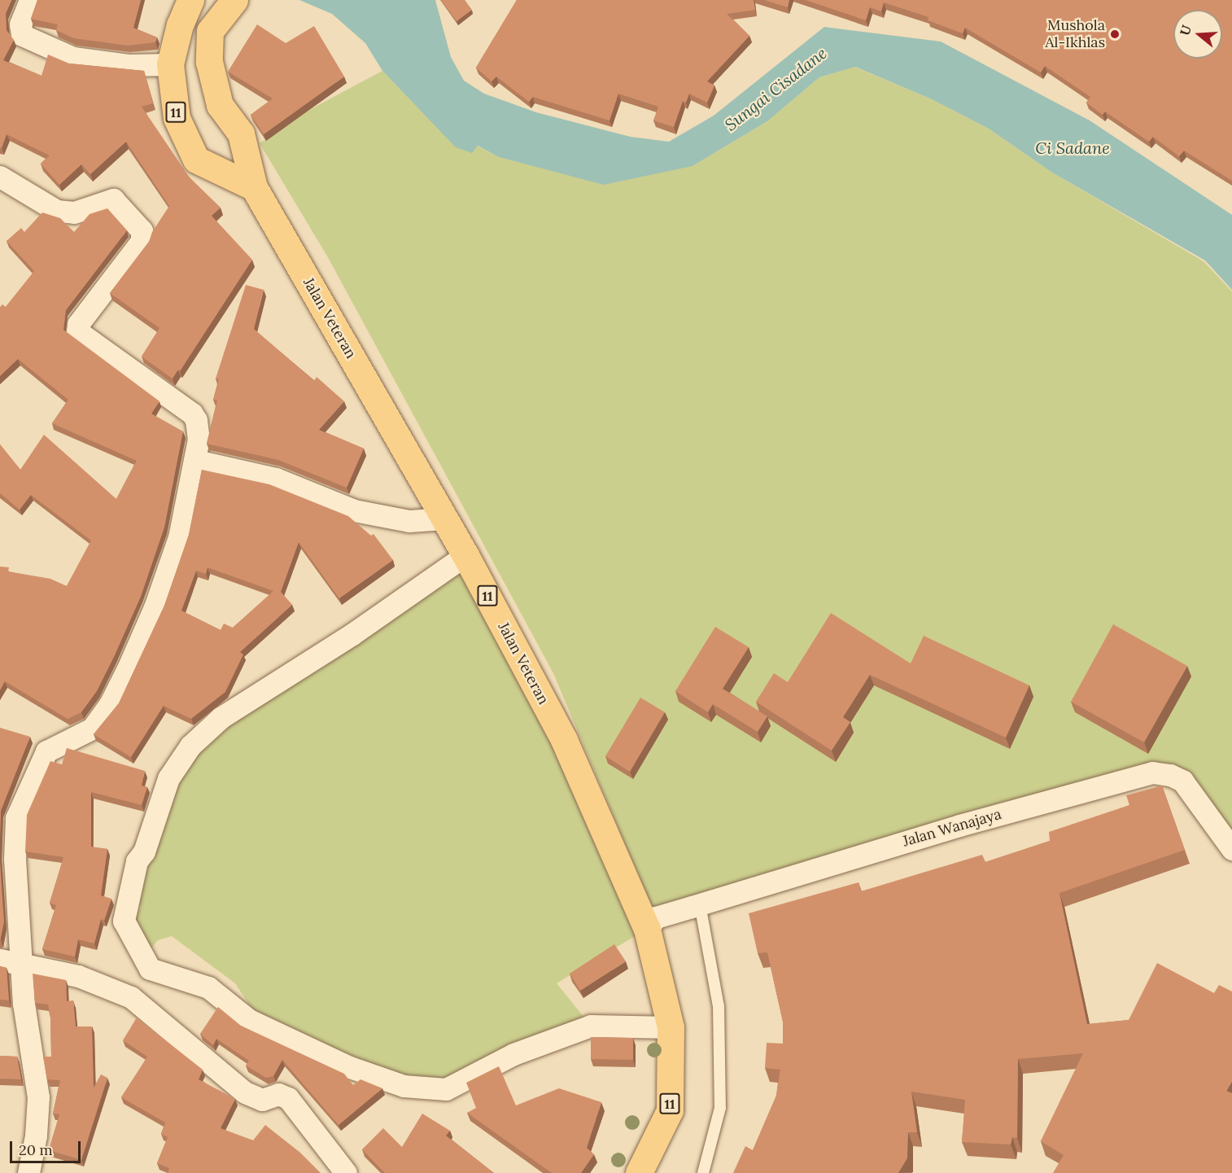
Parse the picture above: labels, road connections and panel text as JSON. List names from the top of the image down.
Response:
{
  "streets": {
    "main road": ["11", "Jalan Veteran"],
    "street": ["Jalan Wanajaya"]
  },
  "crossings": [
    ["11", "Jalan Veteran"],
    ["Jalan Veteran", "Jalan Wanajaya"]
  ],
  "water": ["Sungai Cisadane", "Ci Sadane"],
  "places": ["Mushola Al-Ikhlas"],
  "scale_bar": "20 m",
  "north": "left"
}
